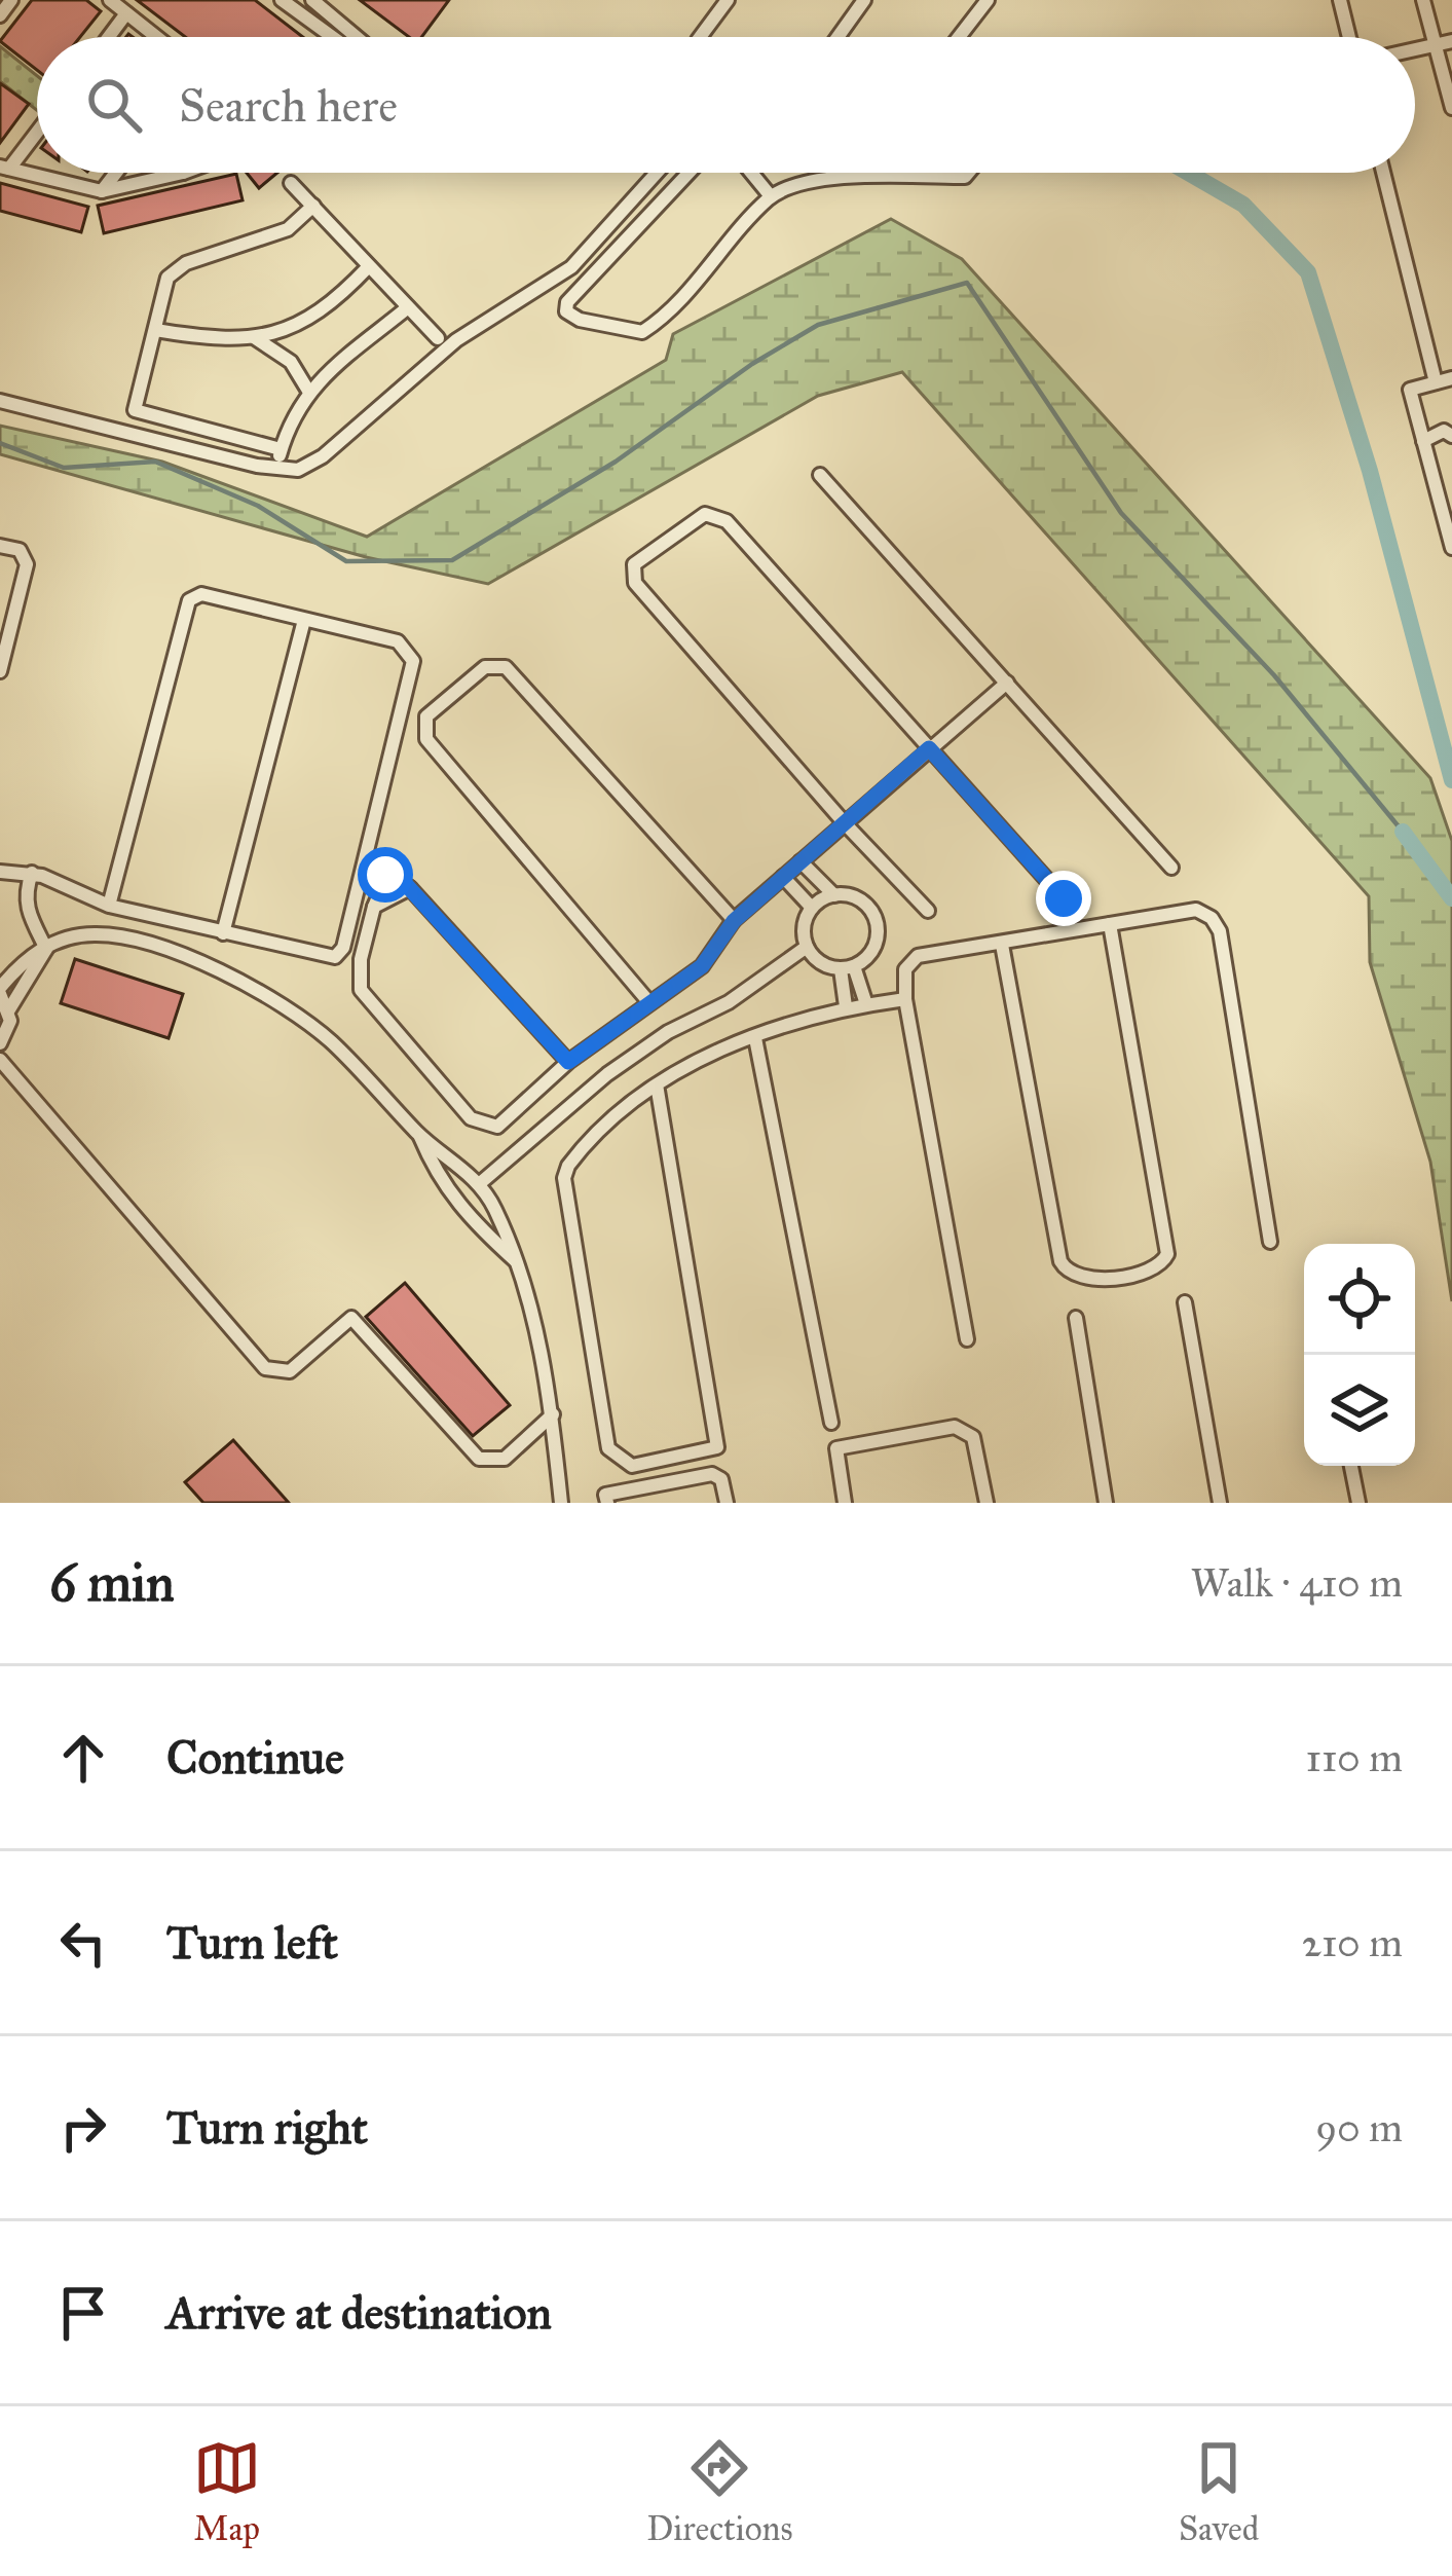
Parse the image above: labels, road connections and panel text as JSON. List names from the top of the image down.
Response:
{
  "page": {
    "search": "Search here",
    "heading": ["6 min", "Walk · 410 m"],
    "list": [
      ["Continue", "110 m"],
      ["Turn left", "210 m"],
      ["Turn right", "90 m"],
      "Arrive at destination"
    ],
    "nav": ["Map", "Directions", "Saved"]
  }
}
